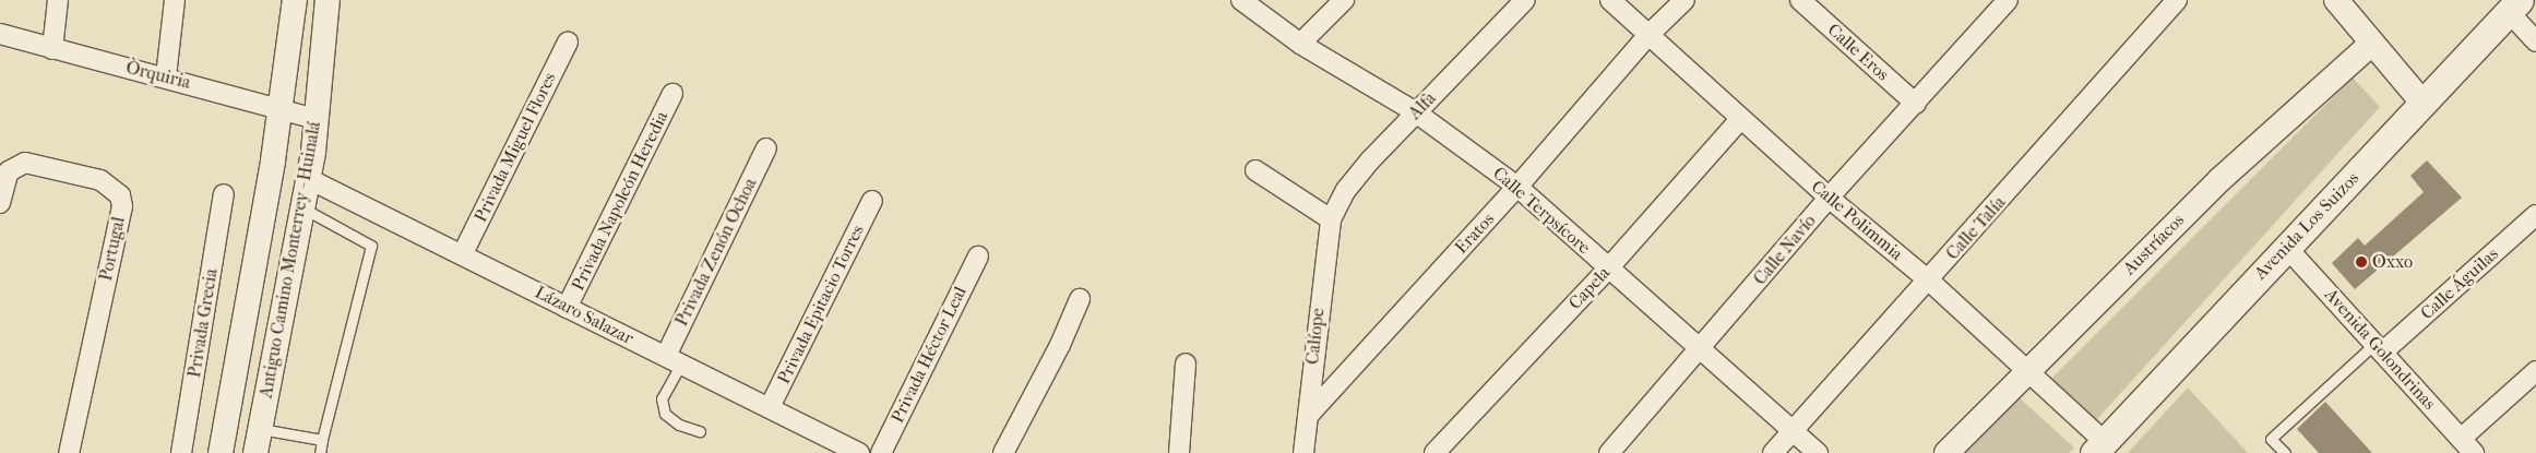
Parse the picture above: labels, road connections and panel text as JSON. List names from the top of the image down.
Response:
{
  "streets": {
    "main road": ["Avenida Los Suizos"],
    "street": [
      "Calle Eros",
      "Òrquiria",
      "Alfa",
      "Privada Miguel Flores",
      "Privada Napoleón Heredia",
      "Calle Terpsícore",
      "Calle Polimmia",
      "Calle Talía",
      "Eratos",
      "Austríacos",
      "Portugal",
      "Calle Navío",
      "Privada Zenón Ochoa",
      "Antiguo Camino Monterrey - Huinalá",
      "Calle Águilas",
      "Capela",
      "Privada Epitacio Torres",
      "Lázaro Salazar",
      "Privada Grecia",
      "Calíope",
      "Avenida Golondrinas",
      "Privada Héctor Leal"
    ]
  },
  "crossings": [
    ["Calle Eros", "Calle Navío"],
    ["Òrquiria", "Antiguo Camino Monterrey - Huinalá"],
    ["Alfa", "Calle Terpsícore"],
    ["Alfa", "Calíope"],
    ["Privada Miguel Flores", "Lázaro Salazar"],
    ["Privada Napoleón Heredia", "Lázaro Salazar"],
    ["Calle Terpsícore", "Calle Talía"],
    ["Calle Terpsícore", "Eratos"],
    ["Calle Terpsícore", "Calle Navío"],
    ["Calle Terpsícore", "Capela"],
    ["Calle Polimmia", "Avenida Los Suizos"],
    ["Calle Polimmia", "Calle Talía"],
    ["Calle Polimmia", "Eratos"],
    ["Calle Polimmia", "Austríacos"],
    ["Calle Polimmia", "Calle Navío"],
    ["Calle Polimmia", "Capela"],
    ["Avenida Los Suizos", "Avenida Golondrinas"],
    ["Eratos", "Calíope"],
    ["Privada Zenón Ochoa", "Lázaro Salazar"],
    ["Antiguo Camino Monterrey - Huinalá", "Lázaro Salazar"],
    ["Calle Águilas", "Avenida Golondrinas"],
    ["Privada Epitacio Torres", "Lázaro Salazar"]
  ],
  "places": ["Oxxo"]
}
